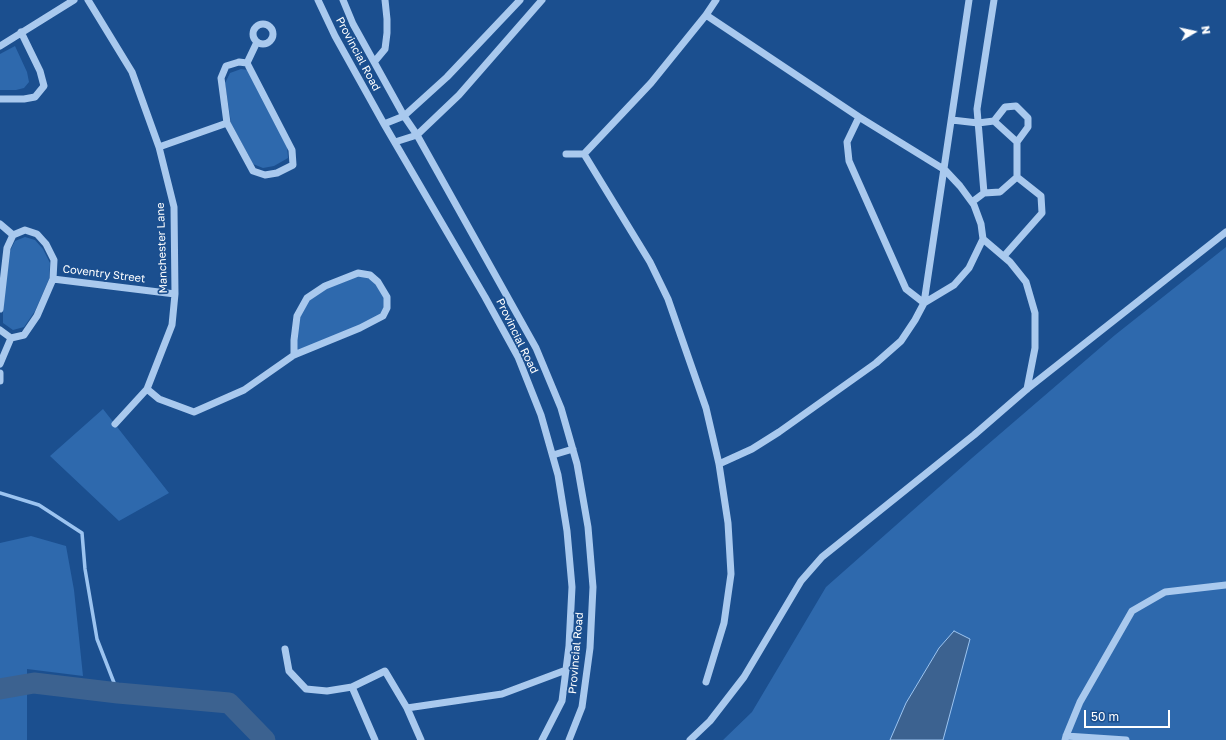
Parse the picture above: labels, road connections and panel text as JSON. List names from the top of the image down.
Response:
{
  "streets": {
    "street": ["Provincial Road", "Manchester Lane", "Coventry Street"]
  },
  "crossings": [
    ["Manchester Lane", "Coventry Street"]
  ],
  "scale_bar": "50 m",
  "north": "right"
}
